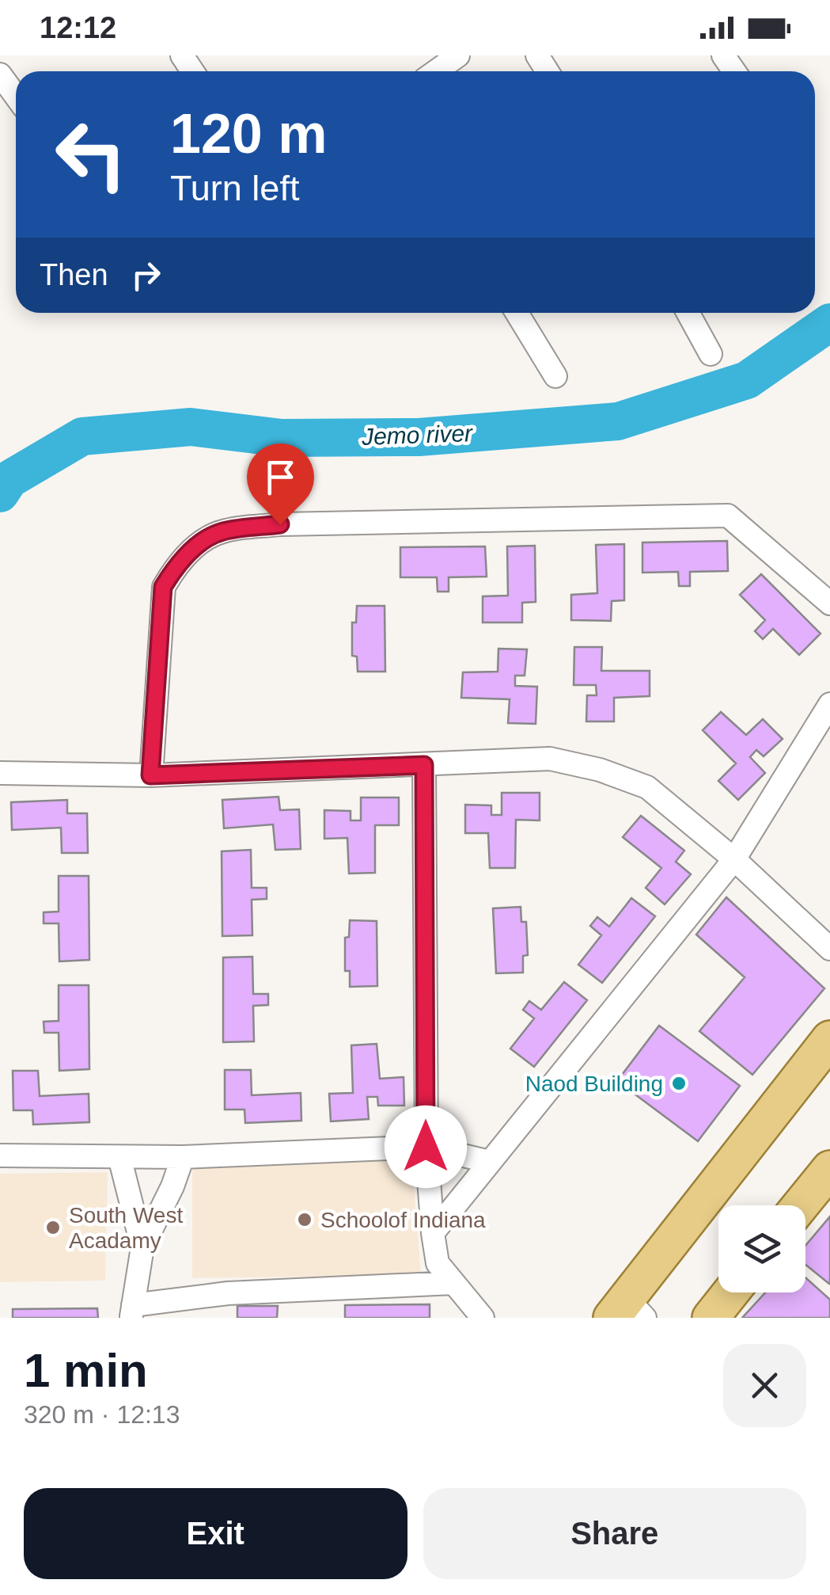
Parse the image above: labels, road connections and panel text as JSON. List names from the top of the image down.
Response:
{
  "water": ["Jemo river"],
  "places": ["Naod Building", "Schoolof Indiana", "South West Acadamy"],
  "page": {
    "status": "12:12",
    "turn": ["120 m", "Turn left"],
    "then": "Then",
    "heading": ["1 min", "320 m · 12:13"],
    "buttons": ["Exit", "Share"]
  }
}
